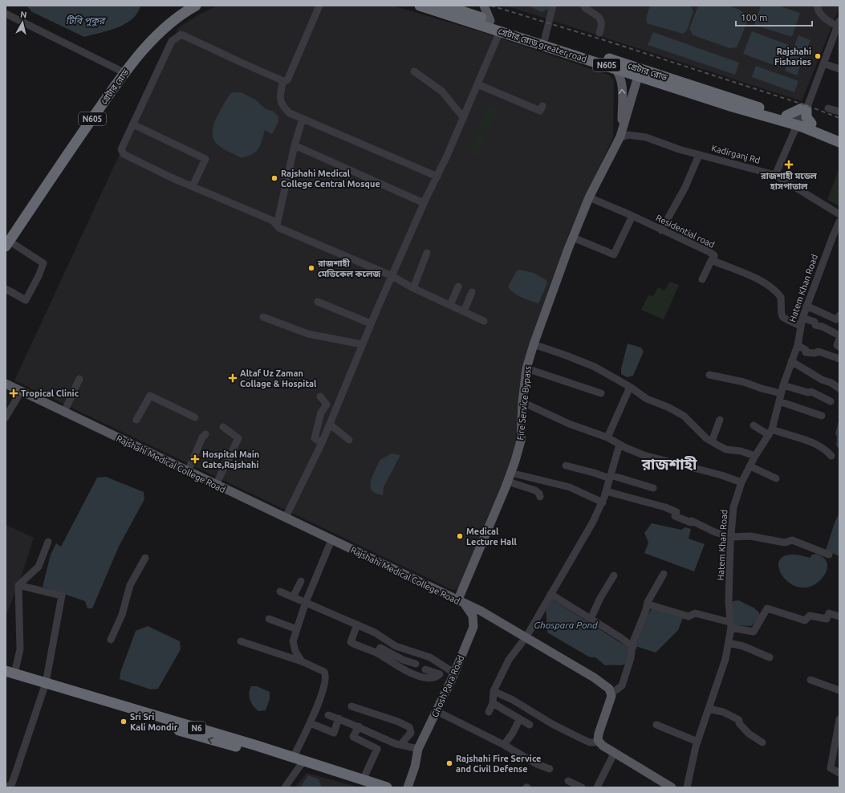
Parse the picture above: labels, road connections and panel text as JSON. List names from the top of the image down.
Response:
{
  "streets": {
    "highway": [
      "গ্রেটার রোড greater road",
      "N605",
      "গ্রেটার রোড",
      "N6"
    ],
    "main road": ["Fire Service Bypass", "Rajshahi Medical College Road", "Ghosh Para Road"],
    "street": ["Kadirganj Rd", "Residential road", "Hatem Khan Road"]
  },
  "crossings": [
    ["গ্রেটার রোড greater road", "N605"],
    ["গ্রেটার রোড greater road", "গ্রেটার রোড"],
    ["গ্রেটার রোড greater road", "Fire Service Bypass"],
    ["N605", "গ্রেটার রোড"],
    ["Kadirganj Rd", "Fire Service Bypass"],
    ["Residential road", "Hatem Khan Road"],
    ["Residential road", "Fire Service Bypass"],
    ["Fire Service Bypass", "Rajshahi Medical College Road"]
  ],
  "districts": ["রাজশাহী"],
  "water": ["টিবি পুকুর", "Ghospara Pond"],
  "places": {
    "other": [
      "Rajshahi Fisharies",
      "Rajshahi Medical College Central Mosque",
      "রাজশাহী মেডিকেল কলেজ",
      "Medical Lecture Hall",
      "Sri Sri Kali Mondir",
      "Rajshahi Fire Service and Civil Defense"
    ],
    "health": [
      "রাজশাহী মডেল হাসপাতাল",
      "Altaf Uz Zaman Collage & Hospital",
      "Tropical Clinic",
      "Hospital Main Gate,Rajshahi"
    ]
  },
  "scale_bar": "100 m",
  "north": "top"
}
